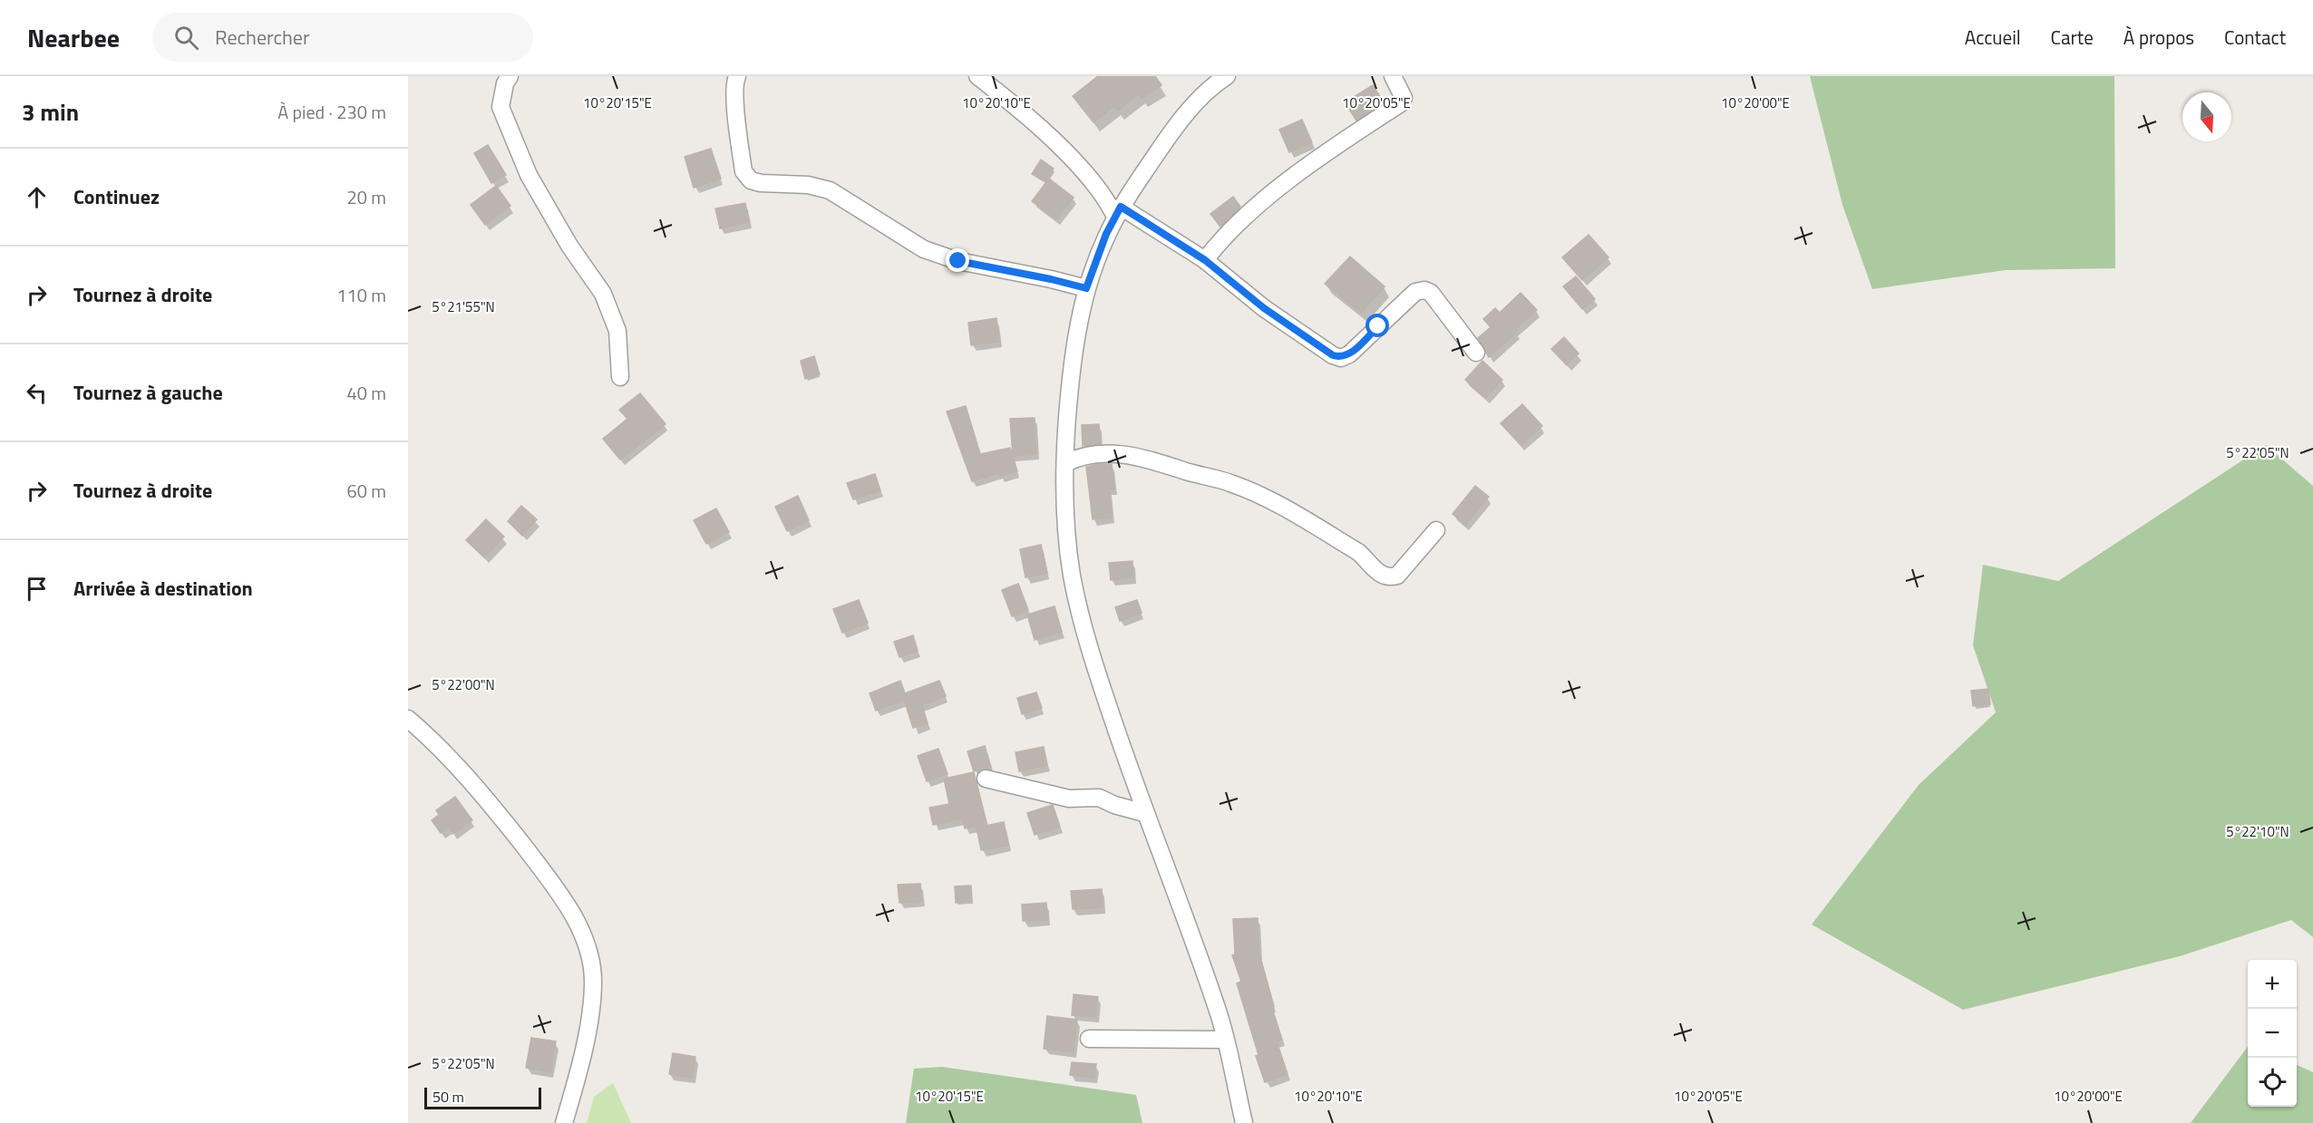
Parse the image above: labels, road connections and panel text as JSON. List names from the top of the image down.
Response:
{
  "scale_bar": "50 m",
  "north": "bottom",
  "page": {
    "header": "Nearbee",
    "search": "Rechercher",
    "nav": [
      "Accueil",
      "Carte",
      "À propos",
      "Contact"
    ],
    "heading": ["3 min", "À pied · 230 m"],
    "list": [
      ["Continuez", "20 m"],
      ["Tournez à droite", "110 m"],
      ["Tournez à gauche", "40 m"],
      ["Tournez à droite", "60 m"],
      "Arrivée à destination"
    ],
    "map_buttons": ["+", "−"],
    "scale": "50 m"
  },
  "coordinates": [
    "10°20'15\"E",
    "10°20'10\"E",
    "10°20'05\"E",
    "10°20'00\"E",
    "5°21'55\"N",
    "5°22'05\"N",
    "5°22'00\"N",
    "5°22'10\"N"
  ]
}
